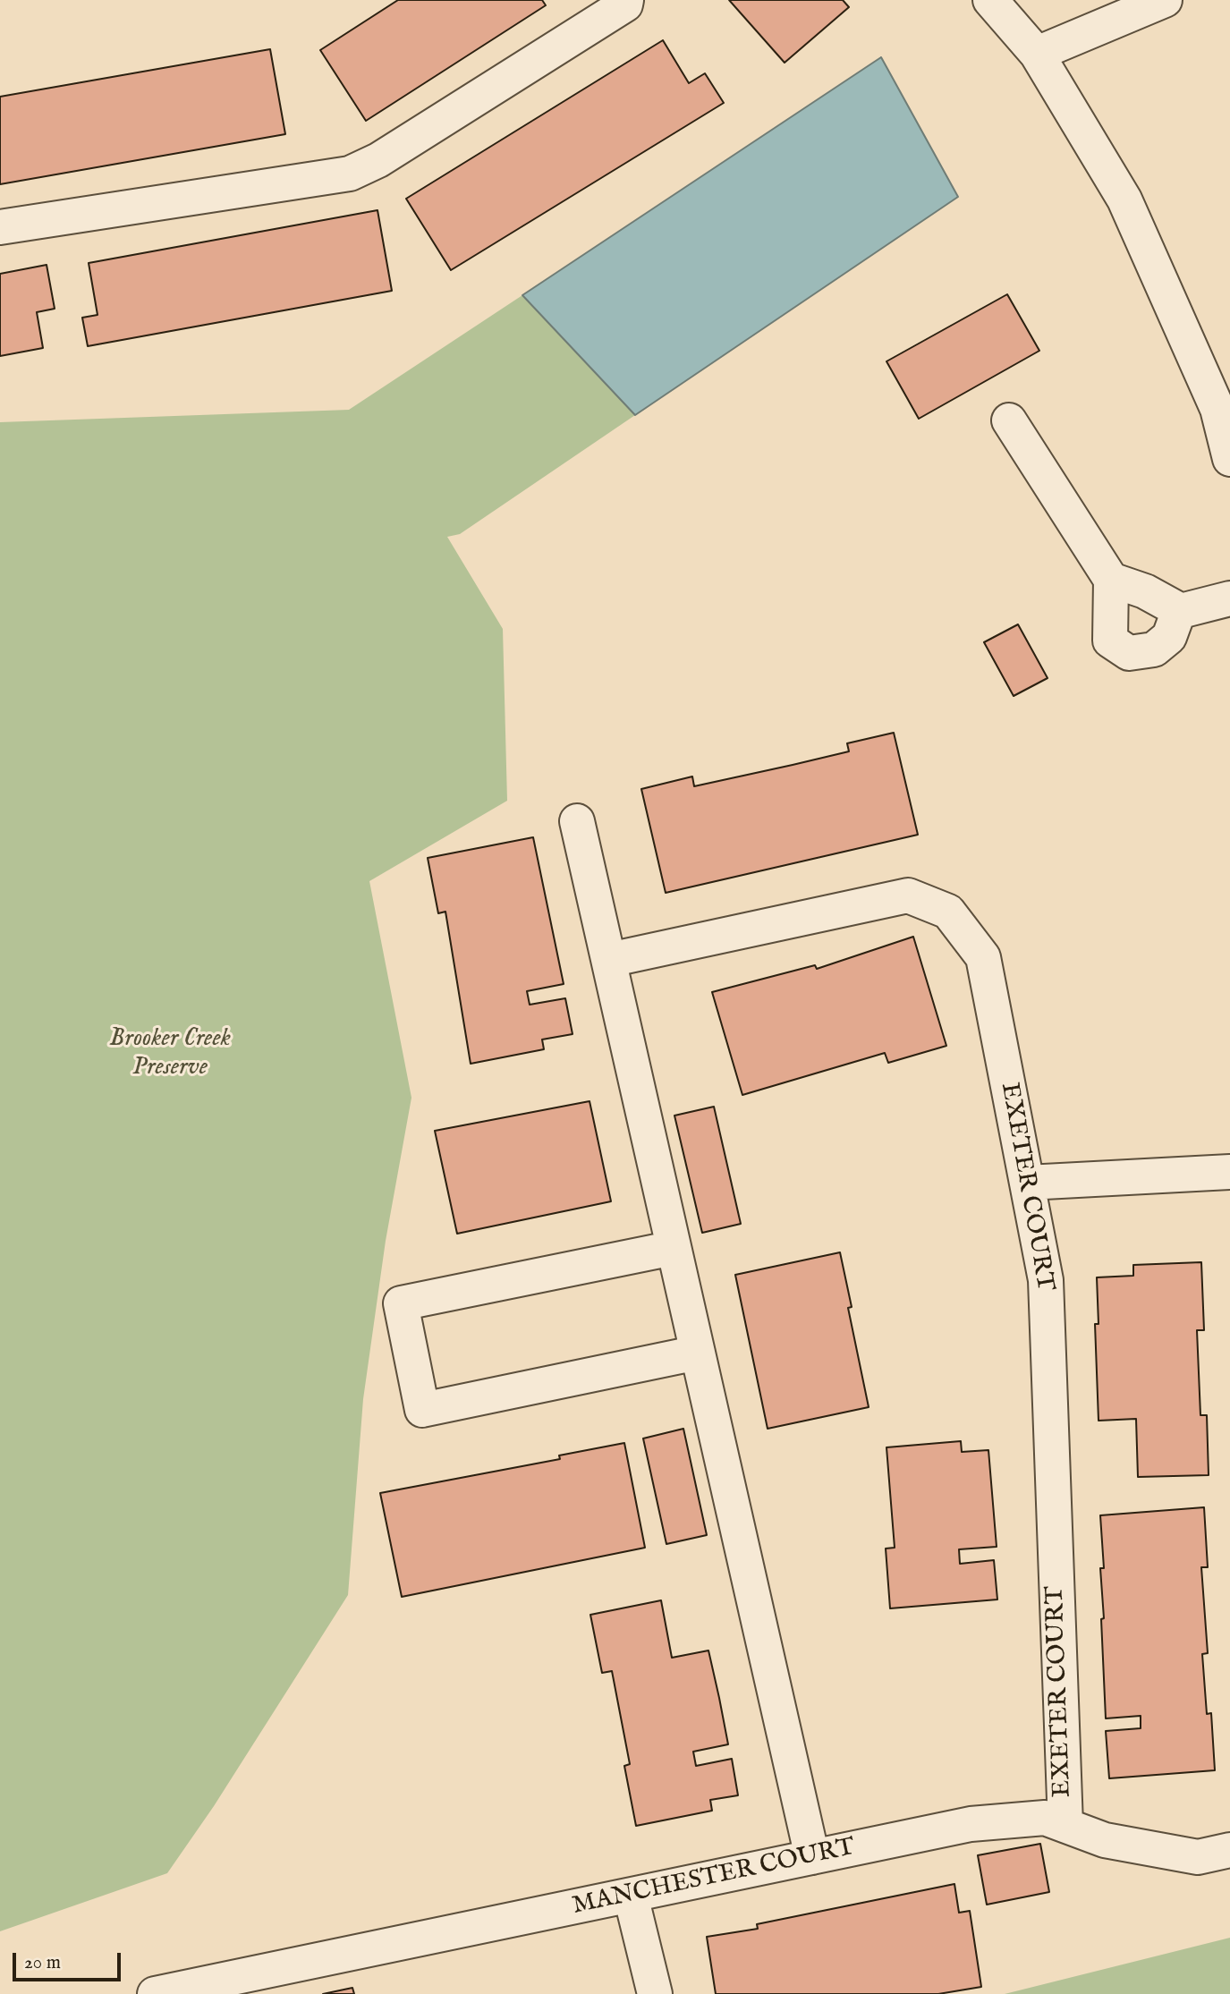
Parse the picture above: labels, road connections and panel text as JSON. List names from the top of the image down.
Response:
{
  "streets": {
    "street": ["EXETER COURT", "MANCHESTER COURT"]
  },
  "crossings": [
    ["EXETER COURT", "MANCHESTER COURT"]
  ],
  "parks": ["Brooker Creek Preserve"],
  "scale_bar": "20 m"
}
